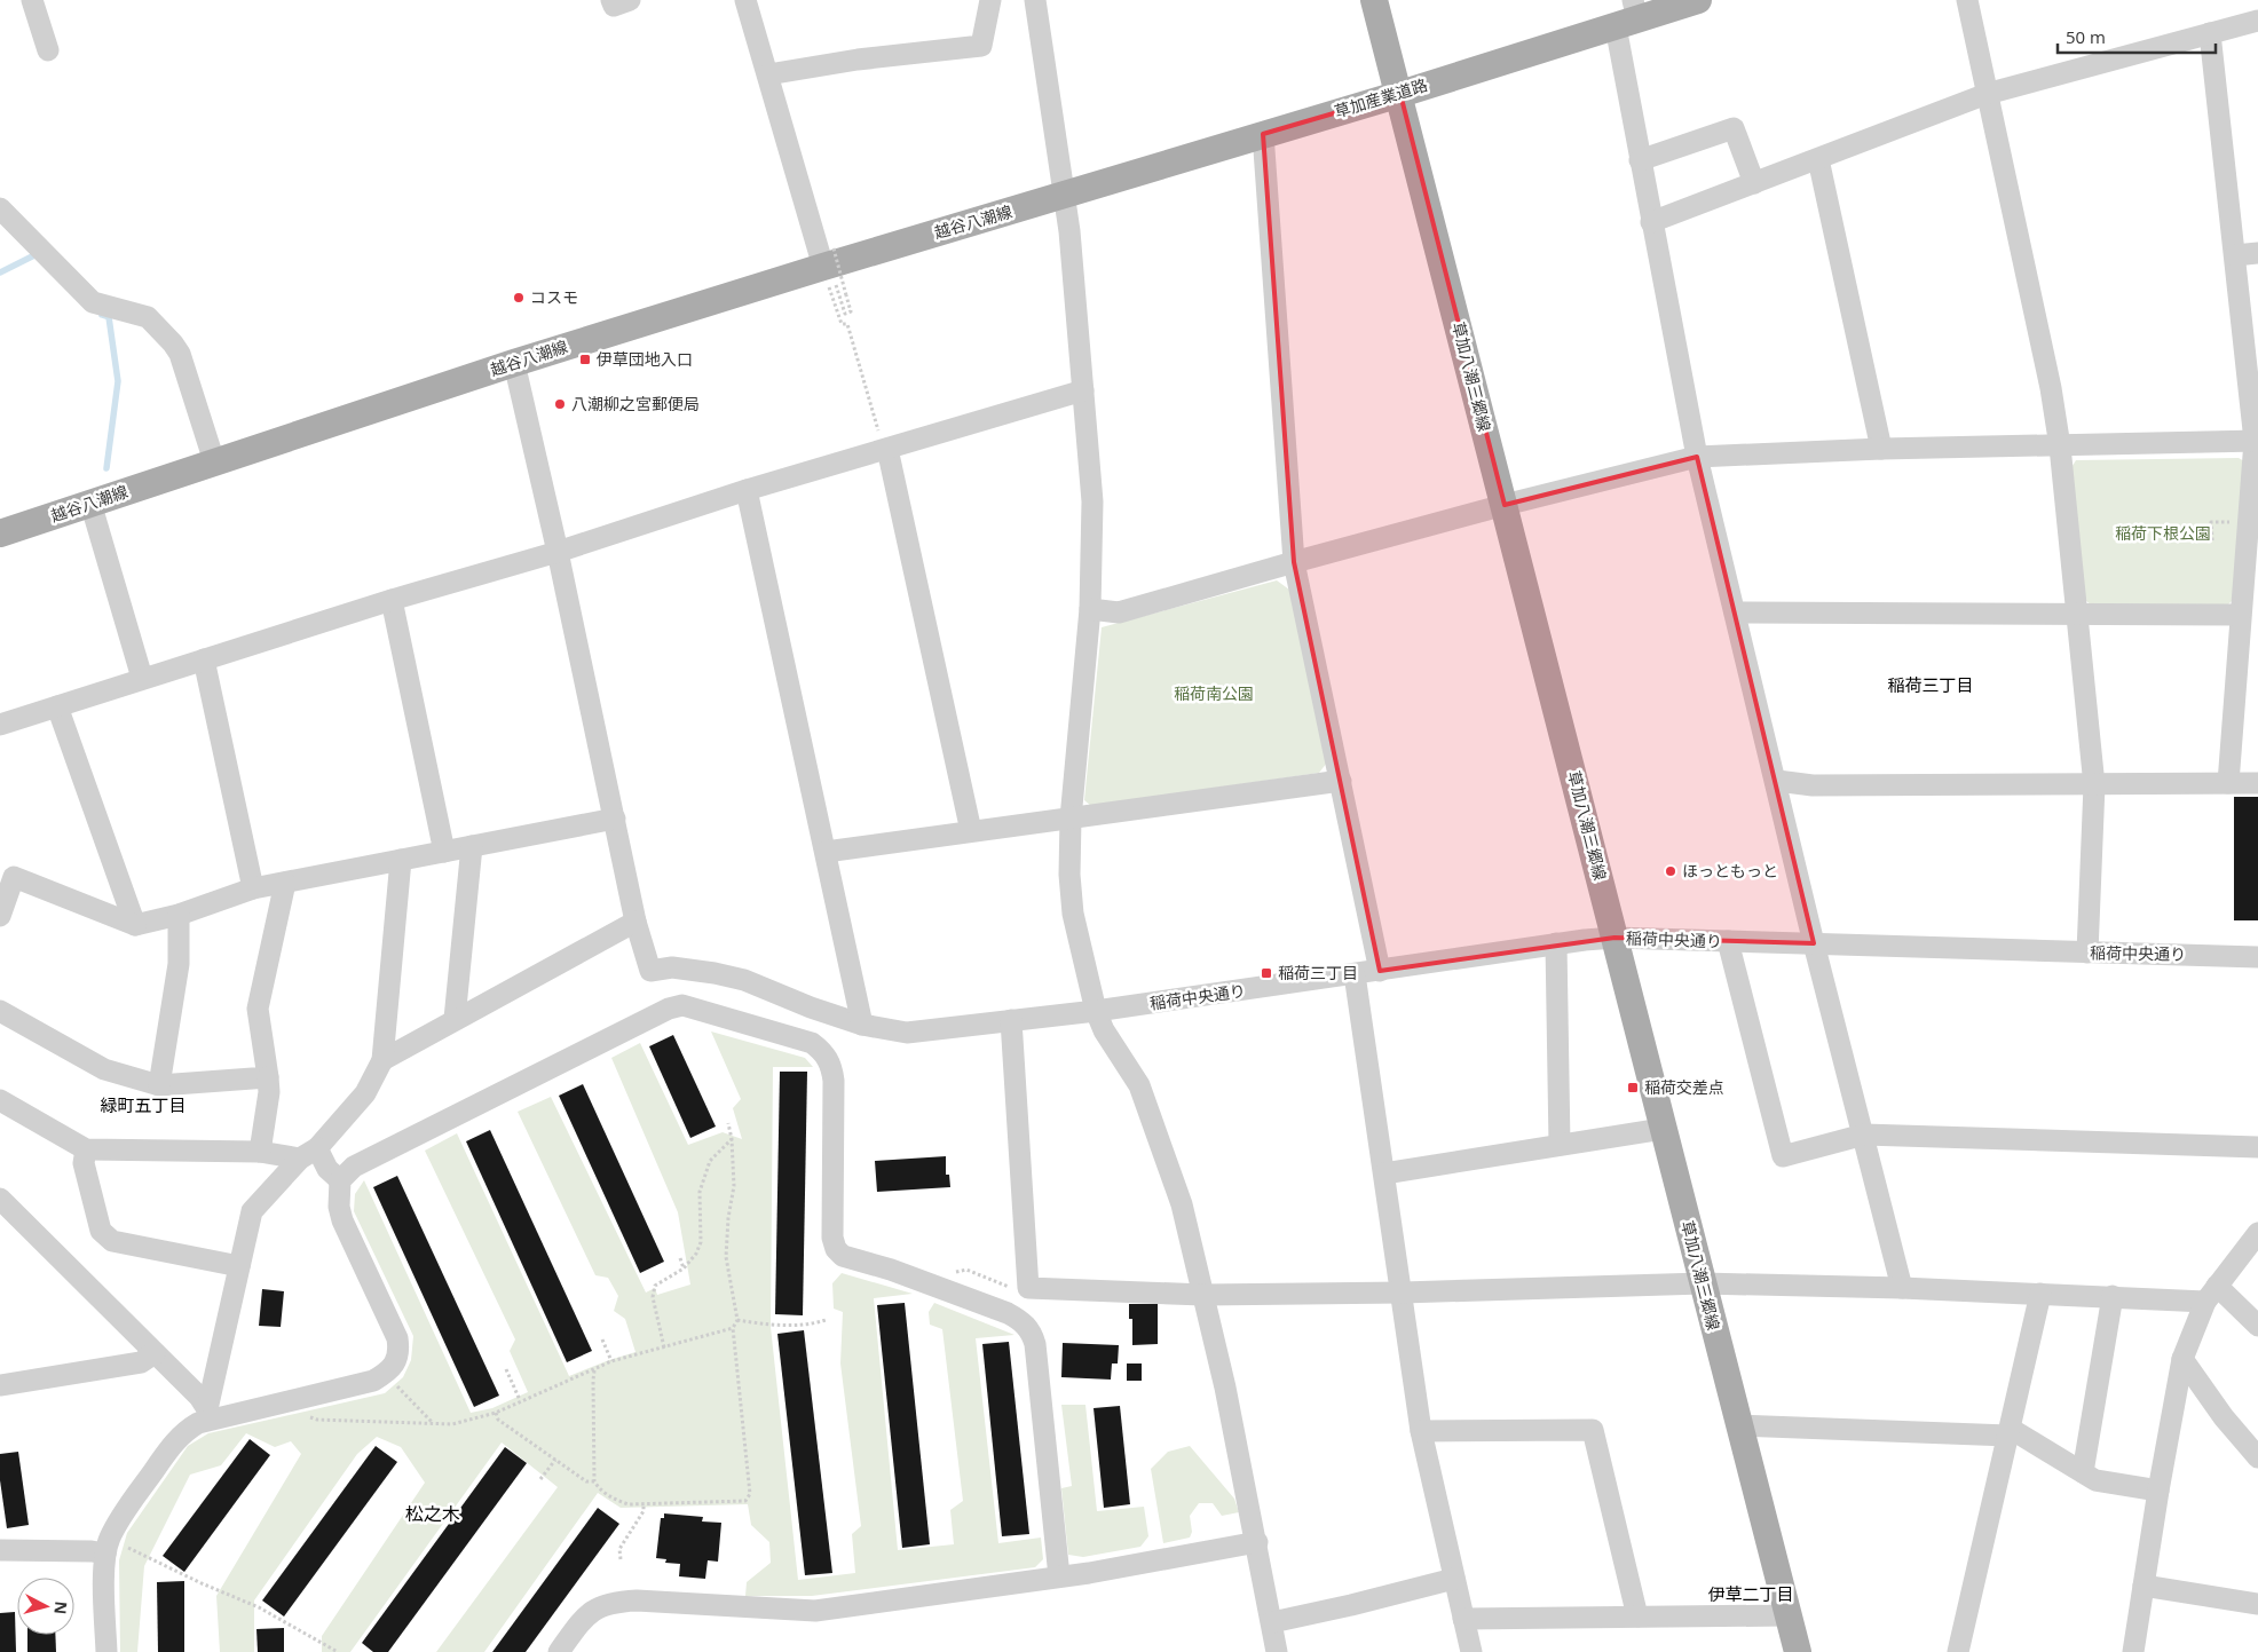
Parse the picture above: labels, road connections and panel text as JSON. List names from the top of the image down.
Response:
{
  "streets": {
    "main road": ["草加産業道路", "越谷八潮線", "草加八潮三郷線"],
    "street": ["稲荷中央通り"]
  },
  "crossings": [
    ["草加産業道路", "越谷八潮線"],
    ["草加産業道路", "草加八潮三郷線"],
    ["草加八潮三郷線", "稲荷中央通り"]
  ],
  "districts": [
    "稲荷三丁目",
    "緑町五丁目",
    "松之木",
    "伊草二丁目"
  ],
  "parks": ["稲荷下根公園", "稲荷南公園"],
  "places": {
    "other": ["コスモ", "八潮柳之宮郵便局", "ほっともっと"],
    "transit": ["伊草団地入口", "稲荷三丁目", "稲荷交差点"]
  },
  "scale_bar": "50 m",
  "north": "right"
}
